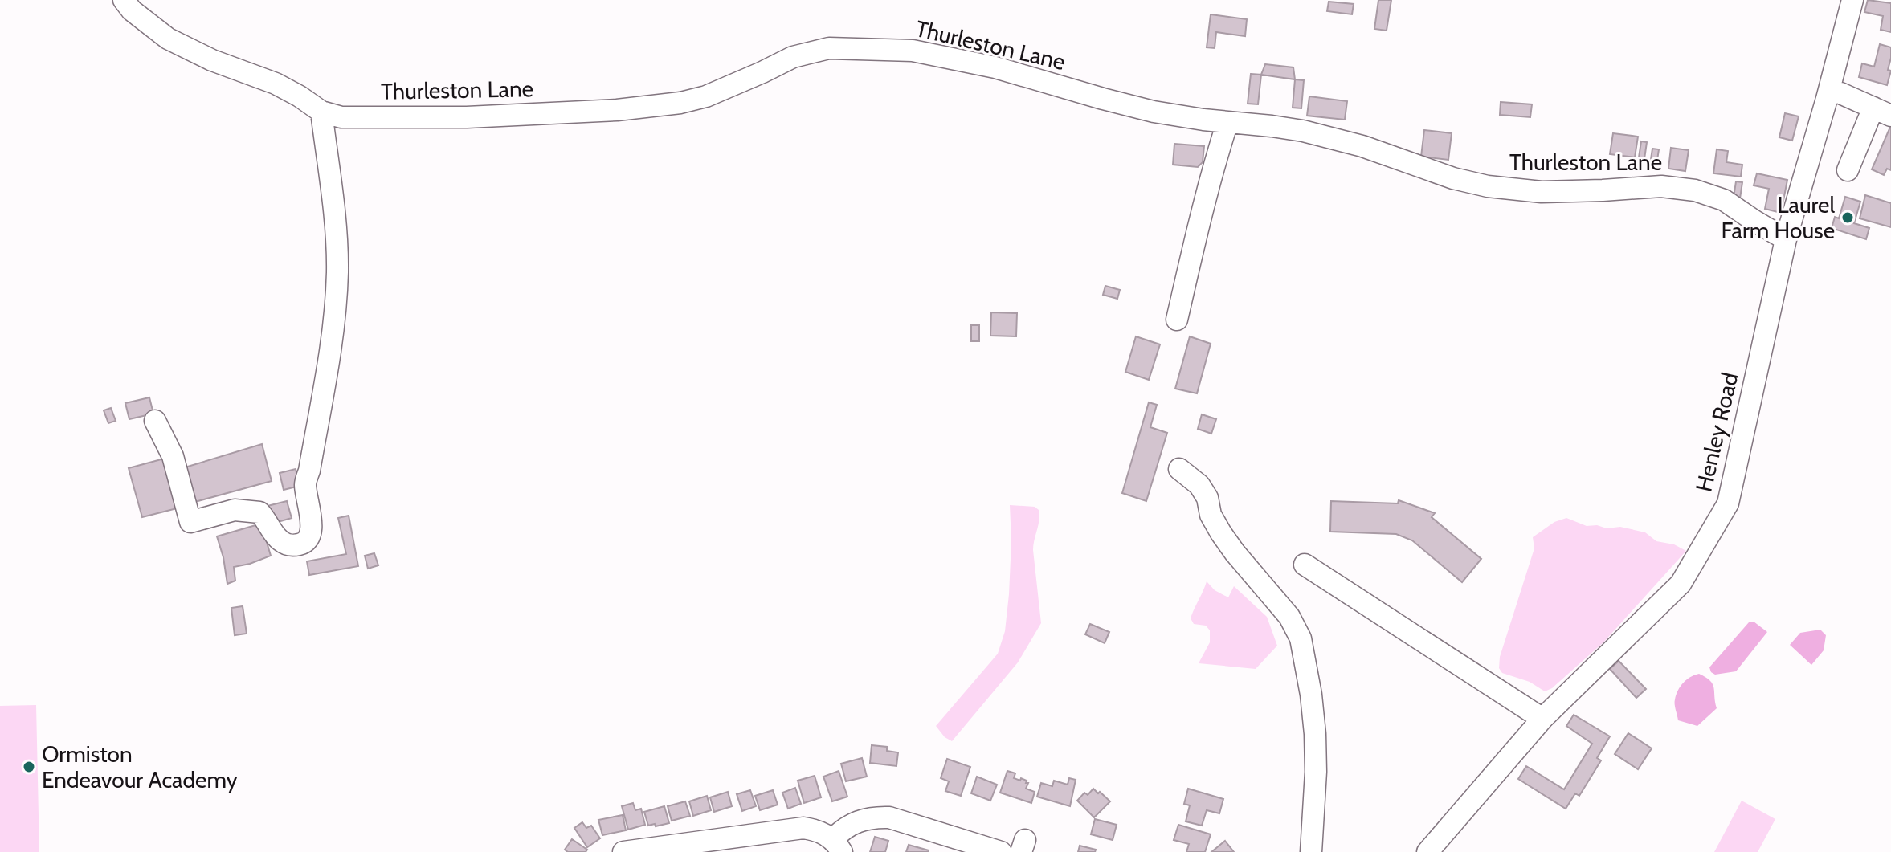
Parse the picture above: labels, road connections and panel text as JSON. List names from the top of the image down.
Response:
{
  "streets": {
    "street": ["Thurleston Lane", "Henley Road"]
  },
  "crossings": [
    ["Thurleston Lane", "Henley Road"]
  ],
  "places": ["Laurel Farm House", "Ormiston Endeavour Academy"]
}
